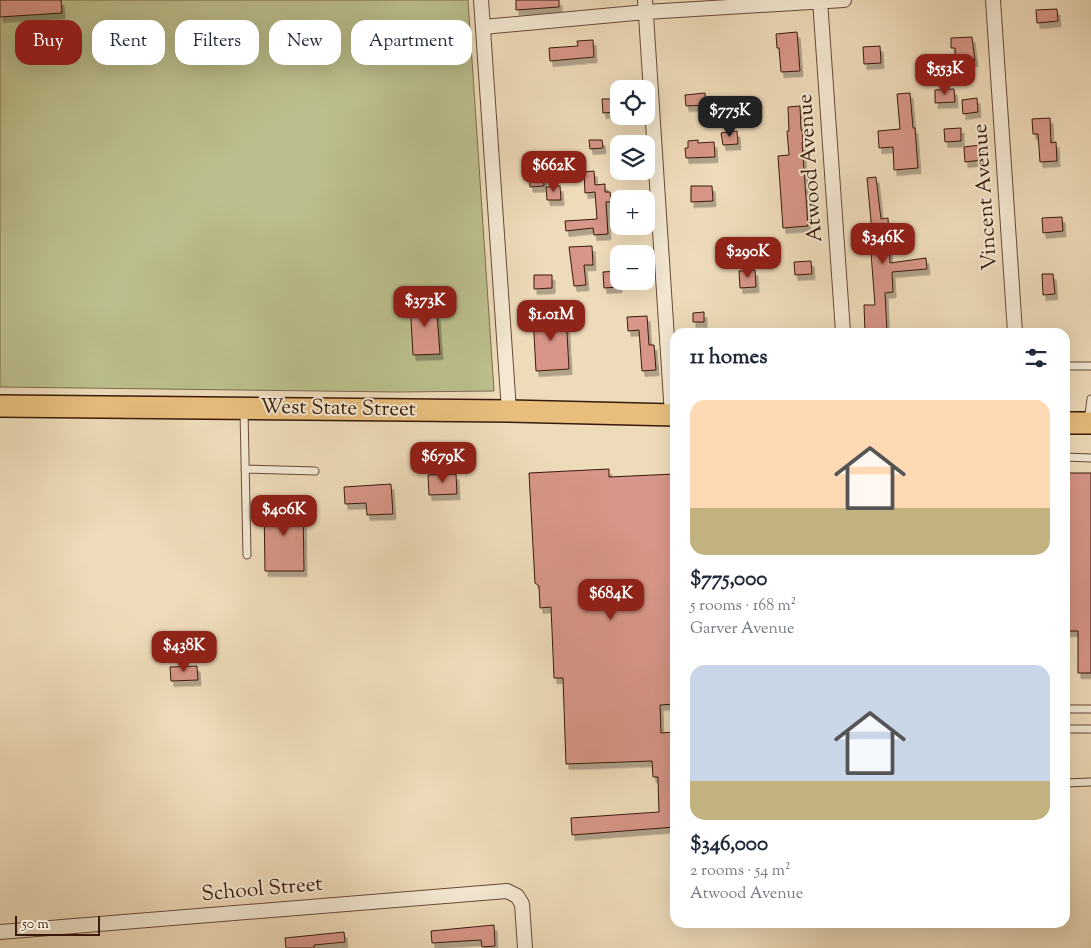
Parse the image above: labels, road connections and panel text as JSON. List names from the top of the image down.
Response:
{
  "streets": {
    "main road": ["West State Street"],
    "street": ["Atwood Avenue", "Vincent Avenue", "School Street"]
  },
  "scale_bar": "50 m",
  "page": {
    "chip": [
      "Buy",
      "Rent",
      "Filters",
      "New",
      "Apartment"
    ],
    "price": [
      "$553K",
      "$775K",
      "$662K",
      "$346K",
      "$290K",
      "$373K",
      "$1.01M",
      "$679K",
      "$406K",
      "$684K",
      "$438K"
    ],
    "map_buttons": ["+", "−"],
    "heading": "11 homes",
    "list": [
      {
        "name": "$775,000",
        "note": "5 rooms · 168 m² · Garver Avenue"
      },
      {
        "name": "$346,000",
        "note": "2 rooms · 54 m² · Atwood Avenue"
      }
    ],
    "scale": "50 m"
  }
}
